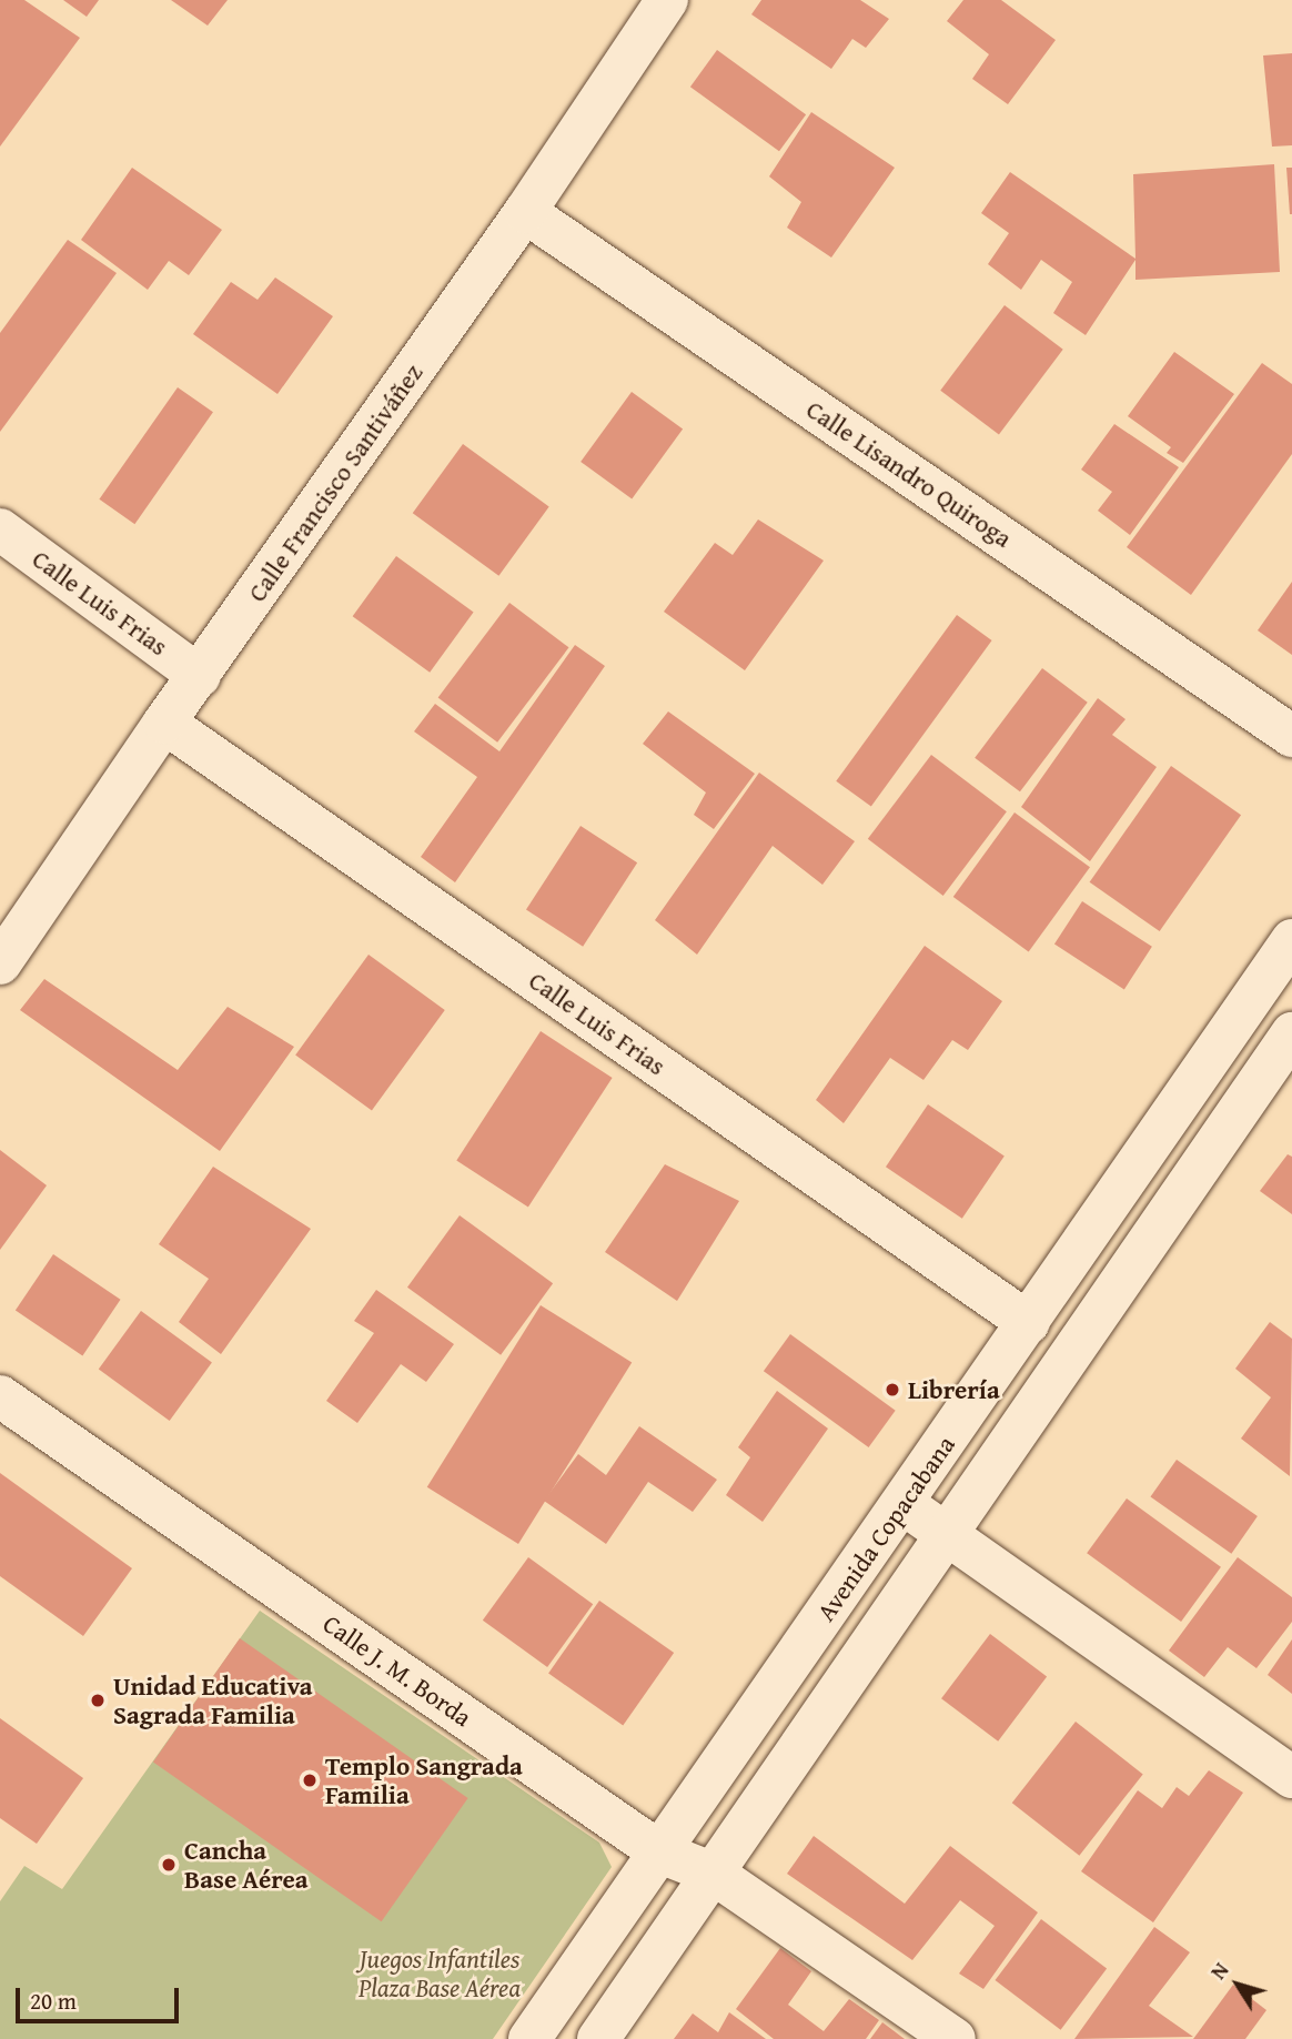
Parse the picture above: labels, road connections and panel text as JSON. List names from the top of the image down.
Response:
{
  "streets": {
    "street": [
      "Calle Lisandro Quiroga",
      "Calle Francisco Santiváñez",
      "Calle Luis Frias",
      "Avenida Copacabana",
      "Calle J. M. Borda"
    ]
  },
  "crossings": [
    ["Calle Lisandro Quiroga", "Calle Francisco Santiváñez"],
    ["Calle Francisco Santiváñez", "Calle Luis Frias"],
    ["Calle Luis Frias", "Avenida Copacabana"],
    ["Avenida Copacabana", "Calle J. M. Borda"]
  ],
  "parks": ["Juegos Infantiles Plaza Base Aérea"],
  "places": [
    "Librería",
    "Unidad Educativa Sagrada Familia",
    "Templo Sangrada Familia",
    "Cancha Base Aérea"
  ],
  "scale_bar": "20 m",
  "north": "top left"
}
